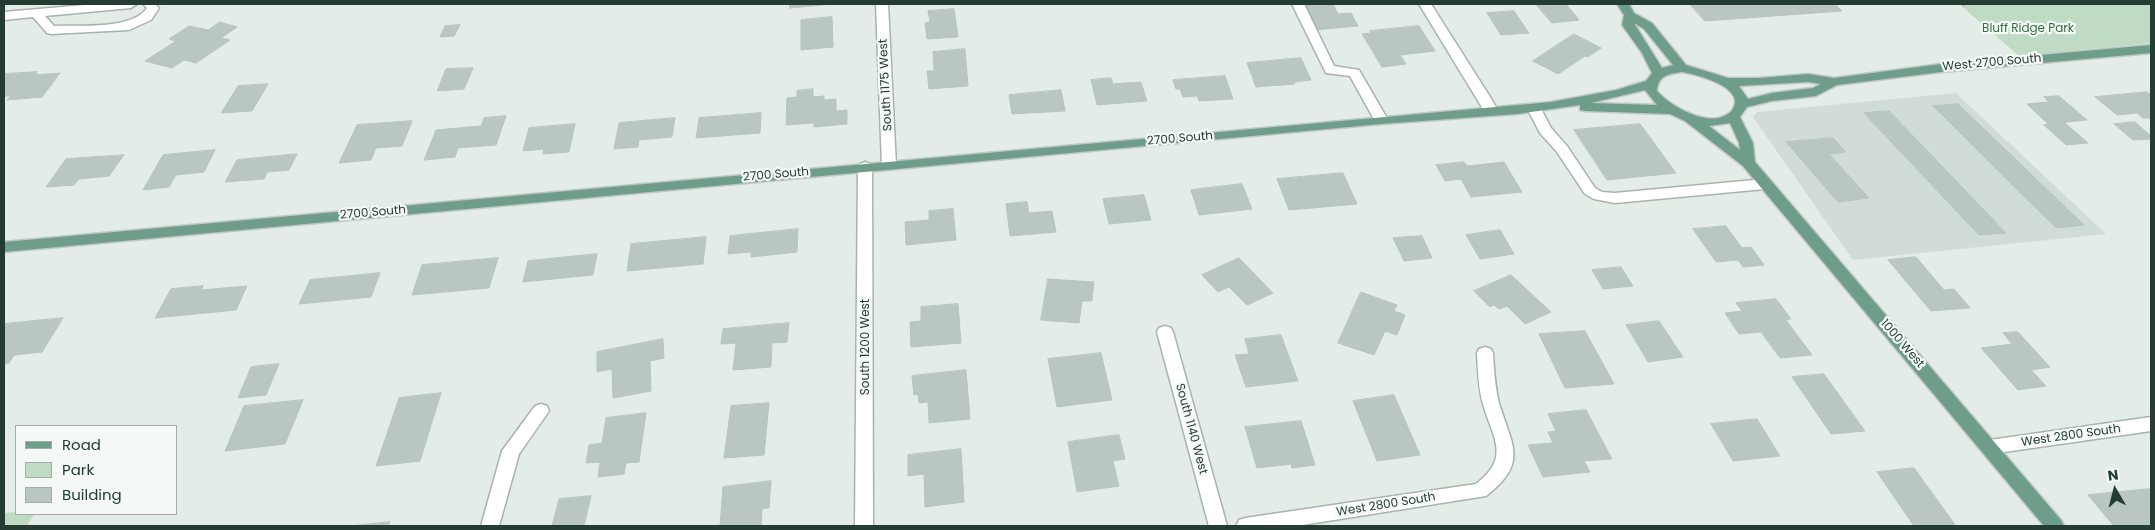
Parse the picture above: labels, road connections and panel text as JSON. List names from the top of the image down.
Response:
{
  "streets": {
    "main road": ["West 2700 South", "2700 South", "1000 West"],
    "street": [
      "South 1175 West",
      "South 1200 West",
      "South 1140 West",
      "West 2800 South"
    ]
  },
  "crossings": [
    ["South 1175 West", "2700 South"],
    ["2700 South", "South 1200 West"],
    ["1000 West", "West 2800 South"]
  ],
  "parks": ["Bluff Ridge Park"],
  "legend": ["Road", "Park", "Building"],
  "north": "top"
}
